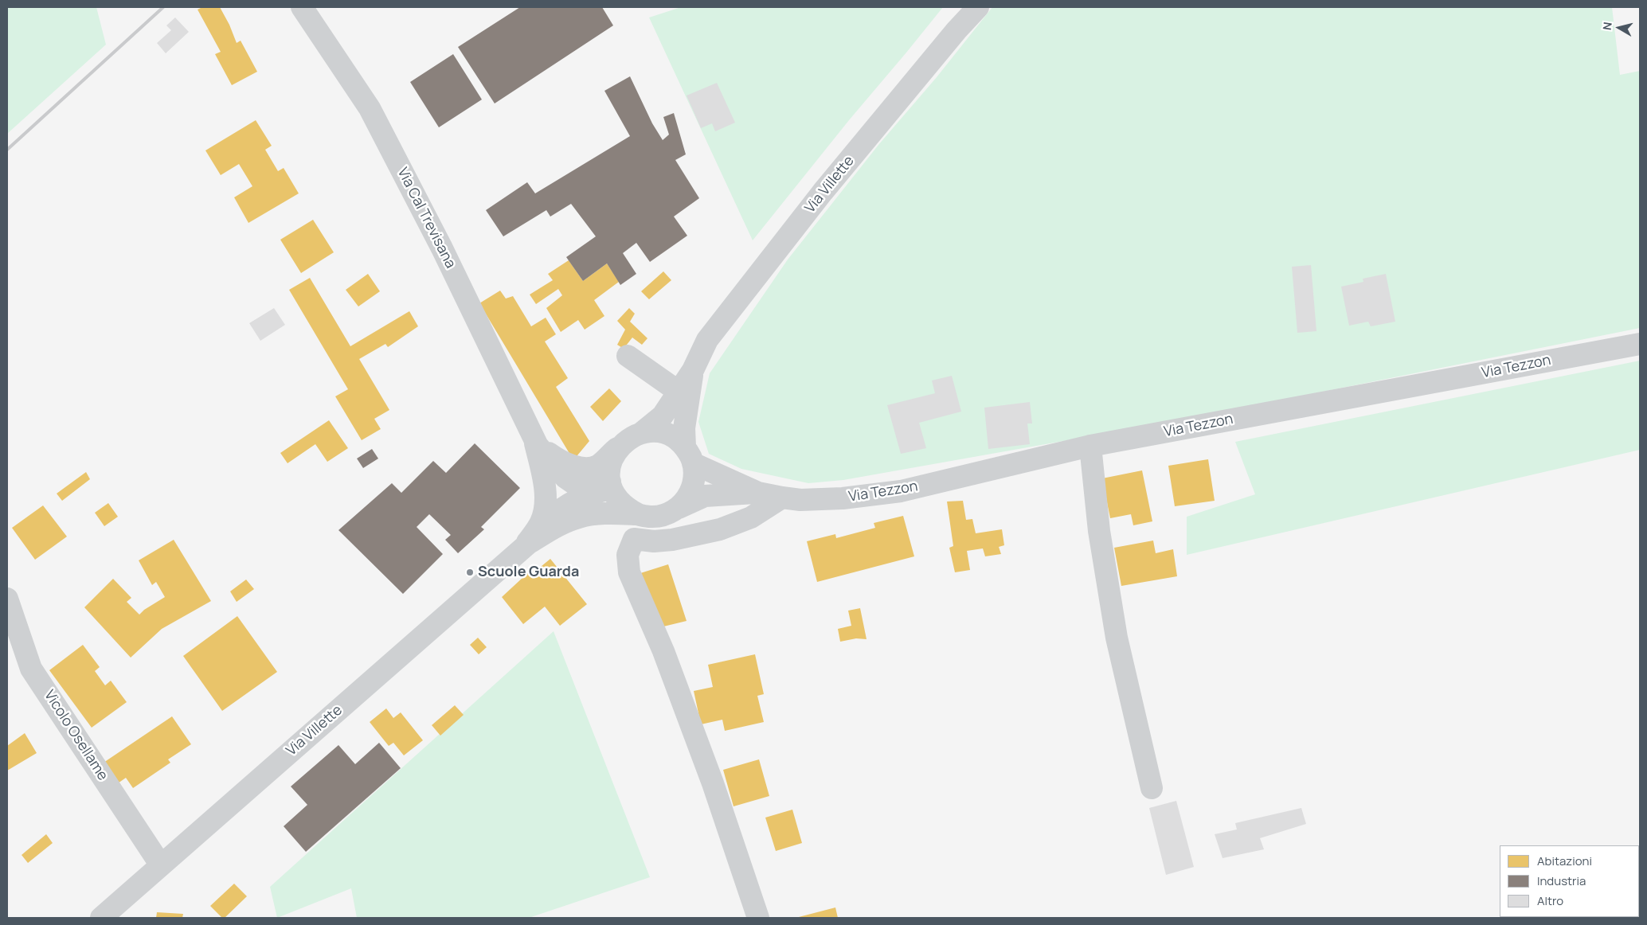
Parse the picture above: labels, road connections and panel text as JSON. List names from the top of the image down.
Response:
{
  "streets": {
    "street": [
      "Via Villette",
      "Via Cal Trevisana",
      "Via Tezzon",
      "Vicolo Osellame"
    ]
  },
  "crossings": [
    ["Via Villette", "Via Cal Trevisana"],
    ["Via Villette", "Via Tezzon"],
    ["Via Villette", "Vicolo Osellame"],
    ["Via Cal Trevisana", "Via Tezzon"]
  ],
  "places": ["Scuole Guarda"],
  "legend": ["Abitazioni", "Industria", "Altro"],
  "north": "left"
}
